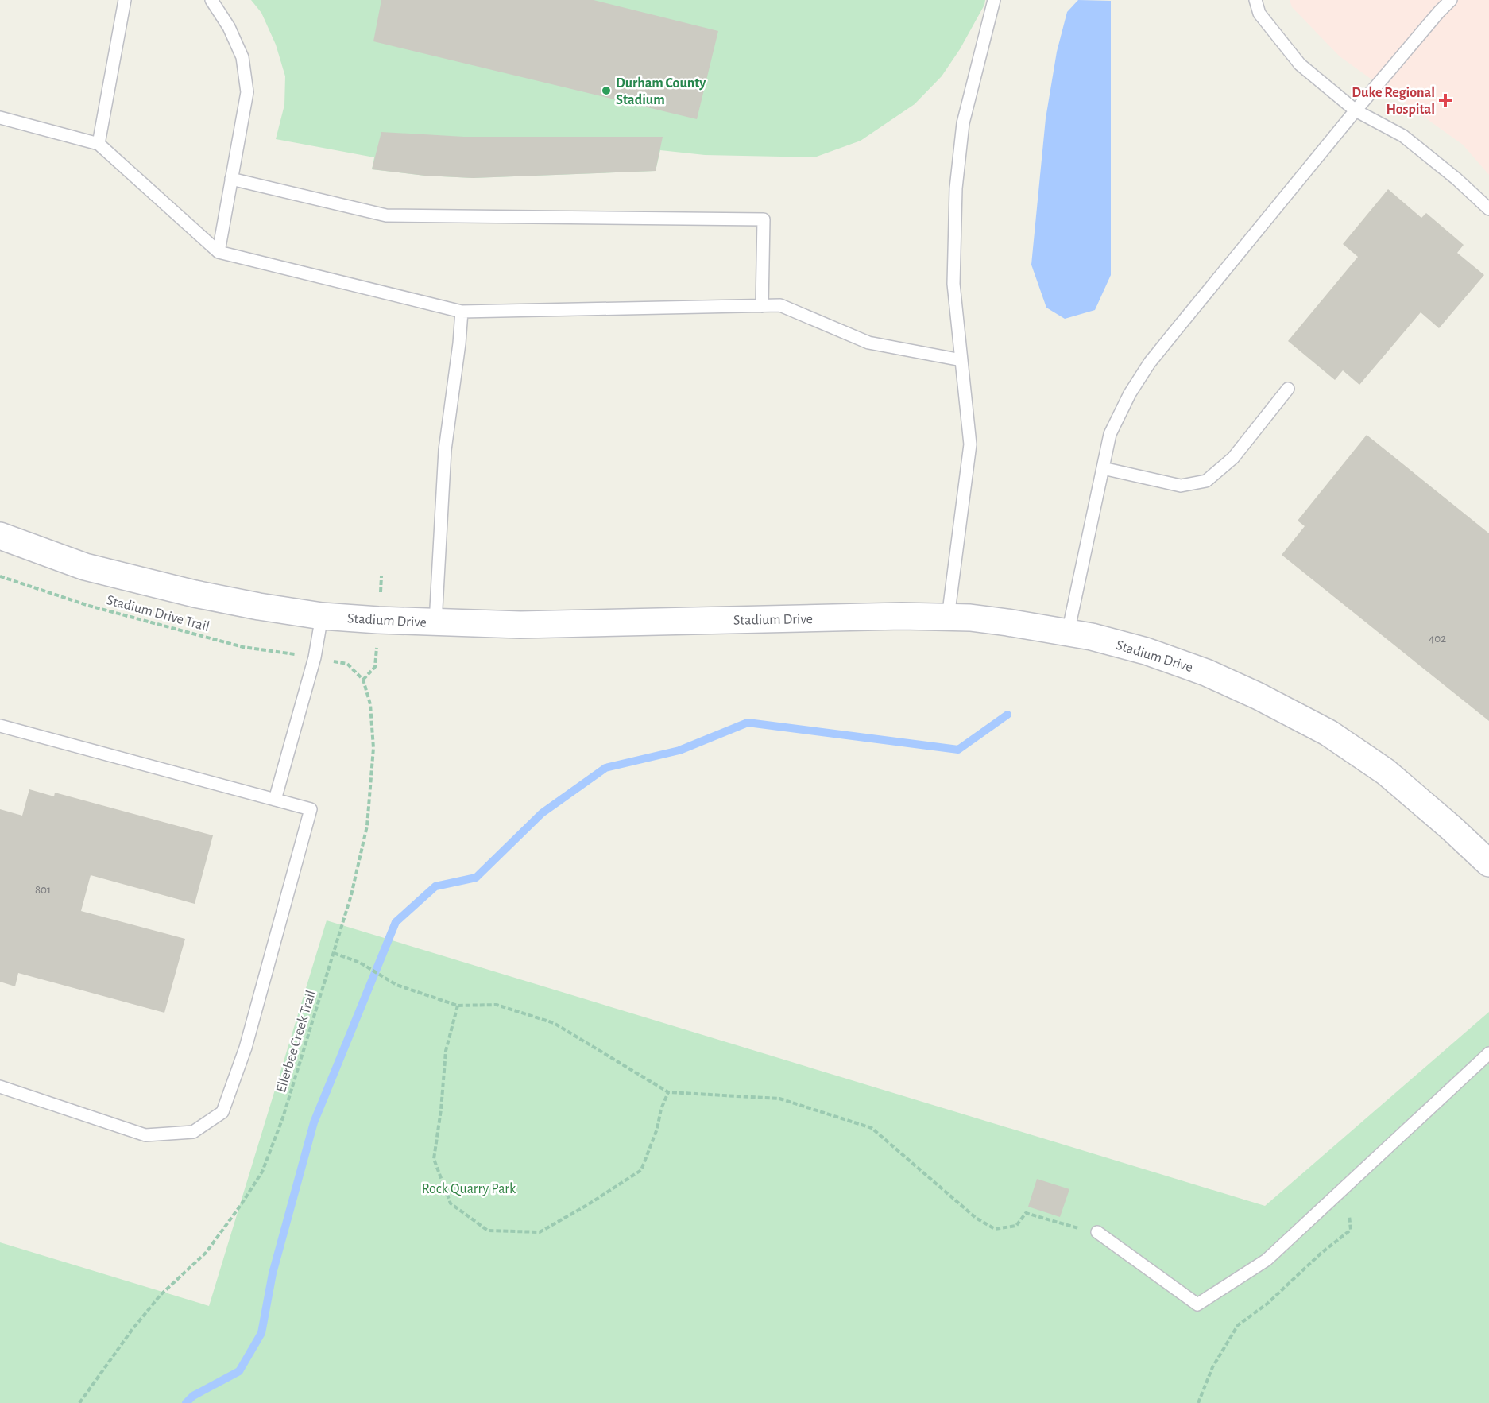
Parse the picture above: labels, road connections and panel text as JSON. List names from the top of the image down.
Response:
{
  "streets": {
    "street": ["Stadium Drive"],
    "path": ["Stadium Drive Trail", "Ellerbee Creek Trail"]
  },
  "parks": ["Rock Quarry Park"],
  "places": {
    "other": ["Durham County Stadium"],
    "health": ["Duke Regional Hospital"]
  },
  "house_numbers": ["402", "801"]
}
